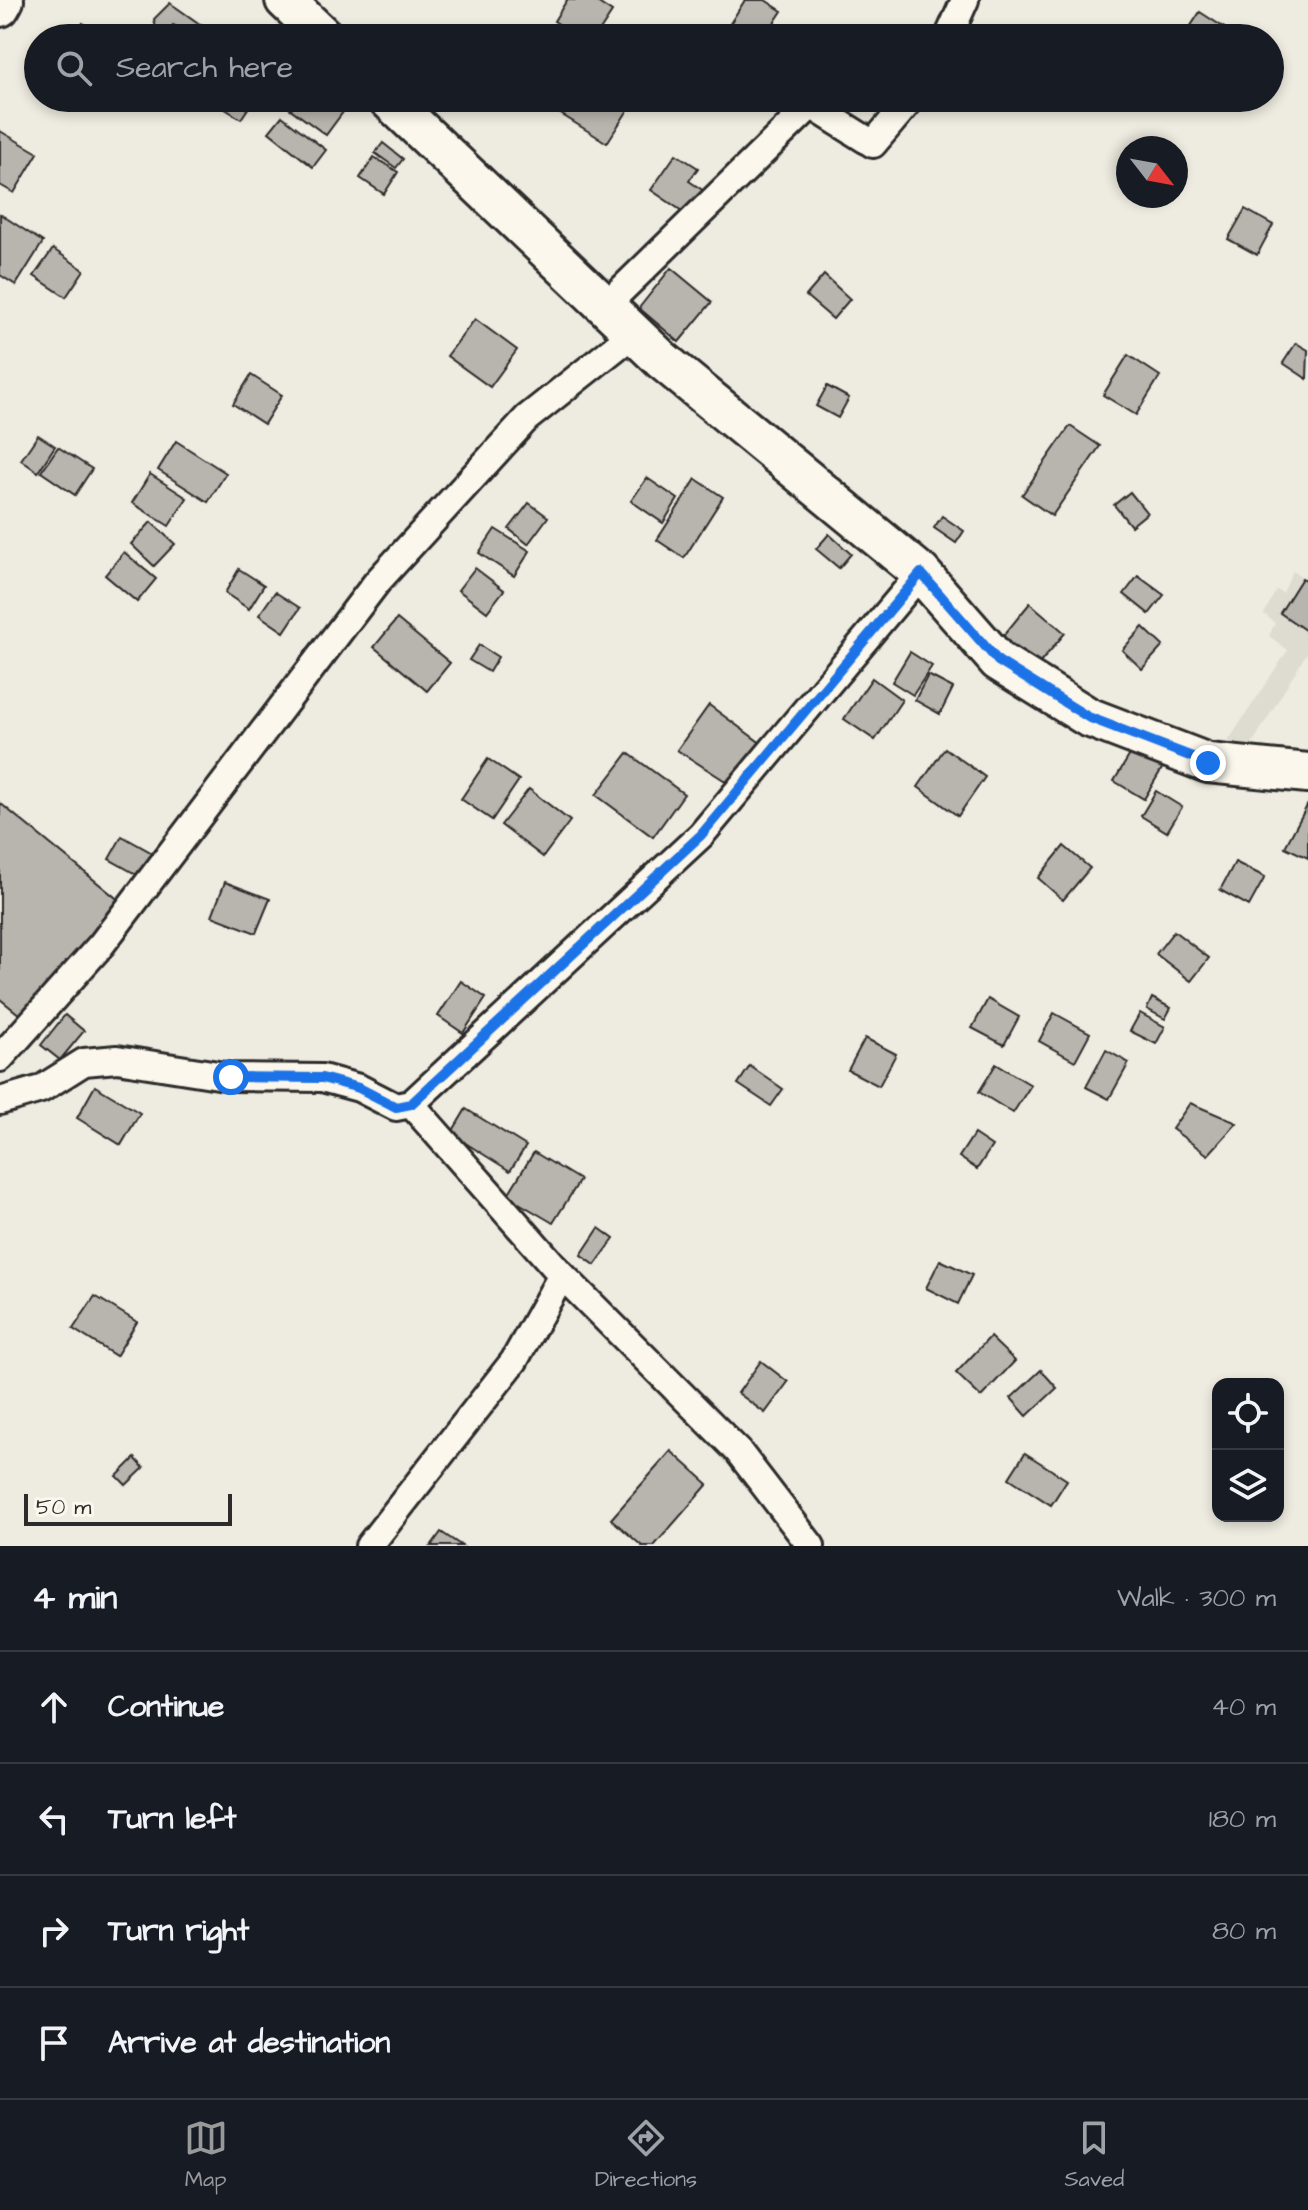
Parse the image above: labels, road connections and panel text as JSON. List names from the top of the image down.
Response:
{
  "scale_bar": "50 m",
  "north": "bottom right",
  "page": {
    "search": "Search here",
    "scale": "50 m",
    "heading": ["4 min", "Walk · 300 m"],
    "list": [
      ["Continue", "40 m"],
      ["Turn left", "180 m"],
      ["Turn right", "80 m"],
      "Arrive at destination"
    ],
    "nav": ["Map", "Directions", "Saved"]
  }
}
